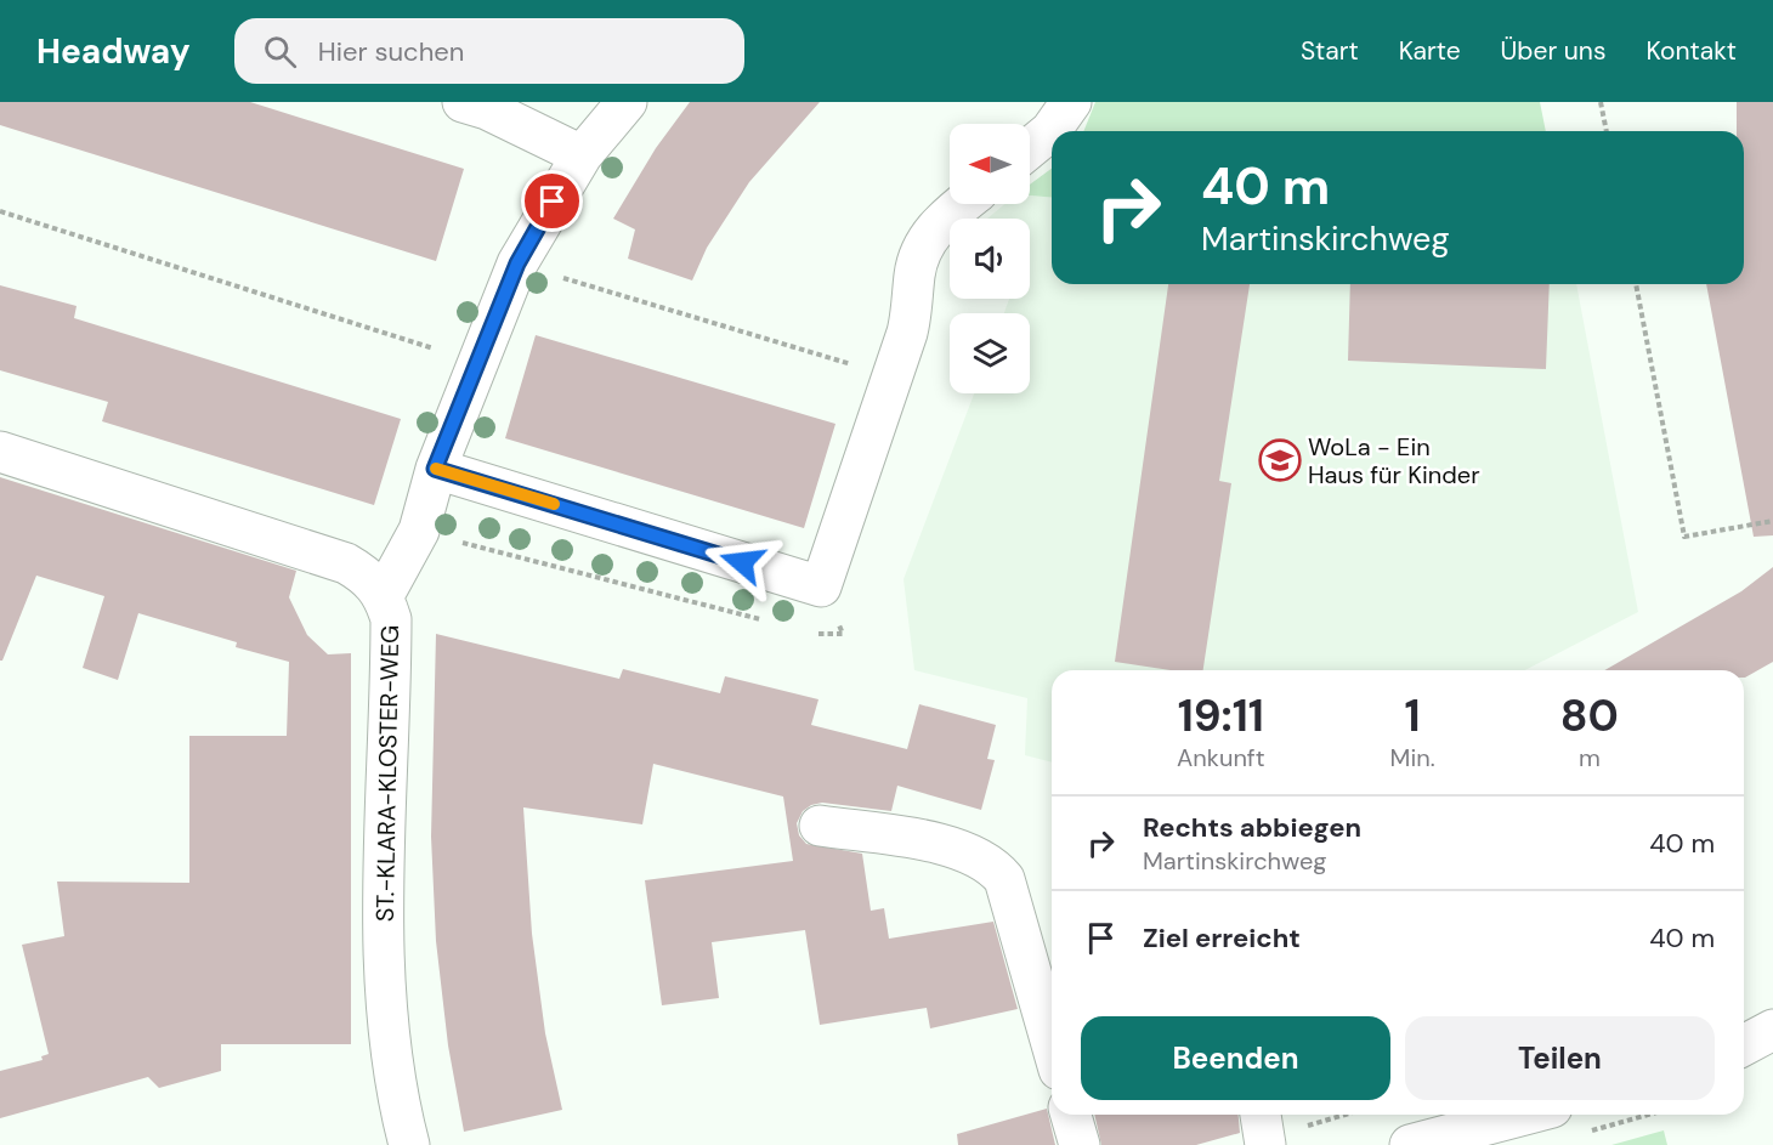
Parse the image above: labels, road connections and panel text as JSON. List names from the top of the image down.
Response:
{
  "streets": {
    "street": ["ST.-KLARA-KLOSTER-WEG"]
  },
  "places": {
    "school or university": ["WoLa - Ein Haus für Kinder"]
  },
  "north": "left",
  "page": {
    "header": "Headway",
    "search": "Hier suchen",
    "nav": [
      "Start",
      "Karte",
      "Über uns",
      "Kontakt"
    ],
    "turn": ["40 m", "Martinskirchweg"],
    "eta": [
      "19:11",
      "Ankunft",
      "1",
      "Min.",
      "80",
      "m"
    ],
    "list": [
      {
        "name": "Rechts abbiegen",
        "note": "Martinskirchweg",
        "value": "40 m"
      },
      {
        "name": "Ziel erreicht",
        "value": "40 m"
      }
    ],
    "buttons": ["Beenden", "Teilen"]
  }
}
